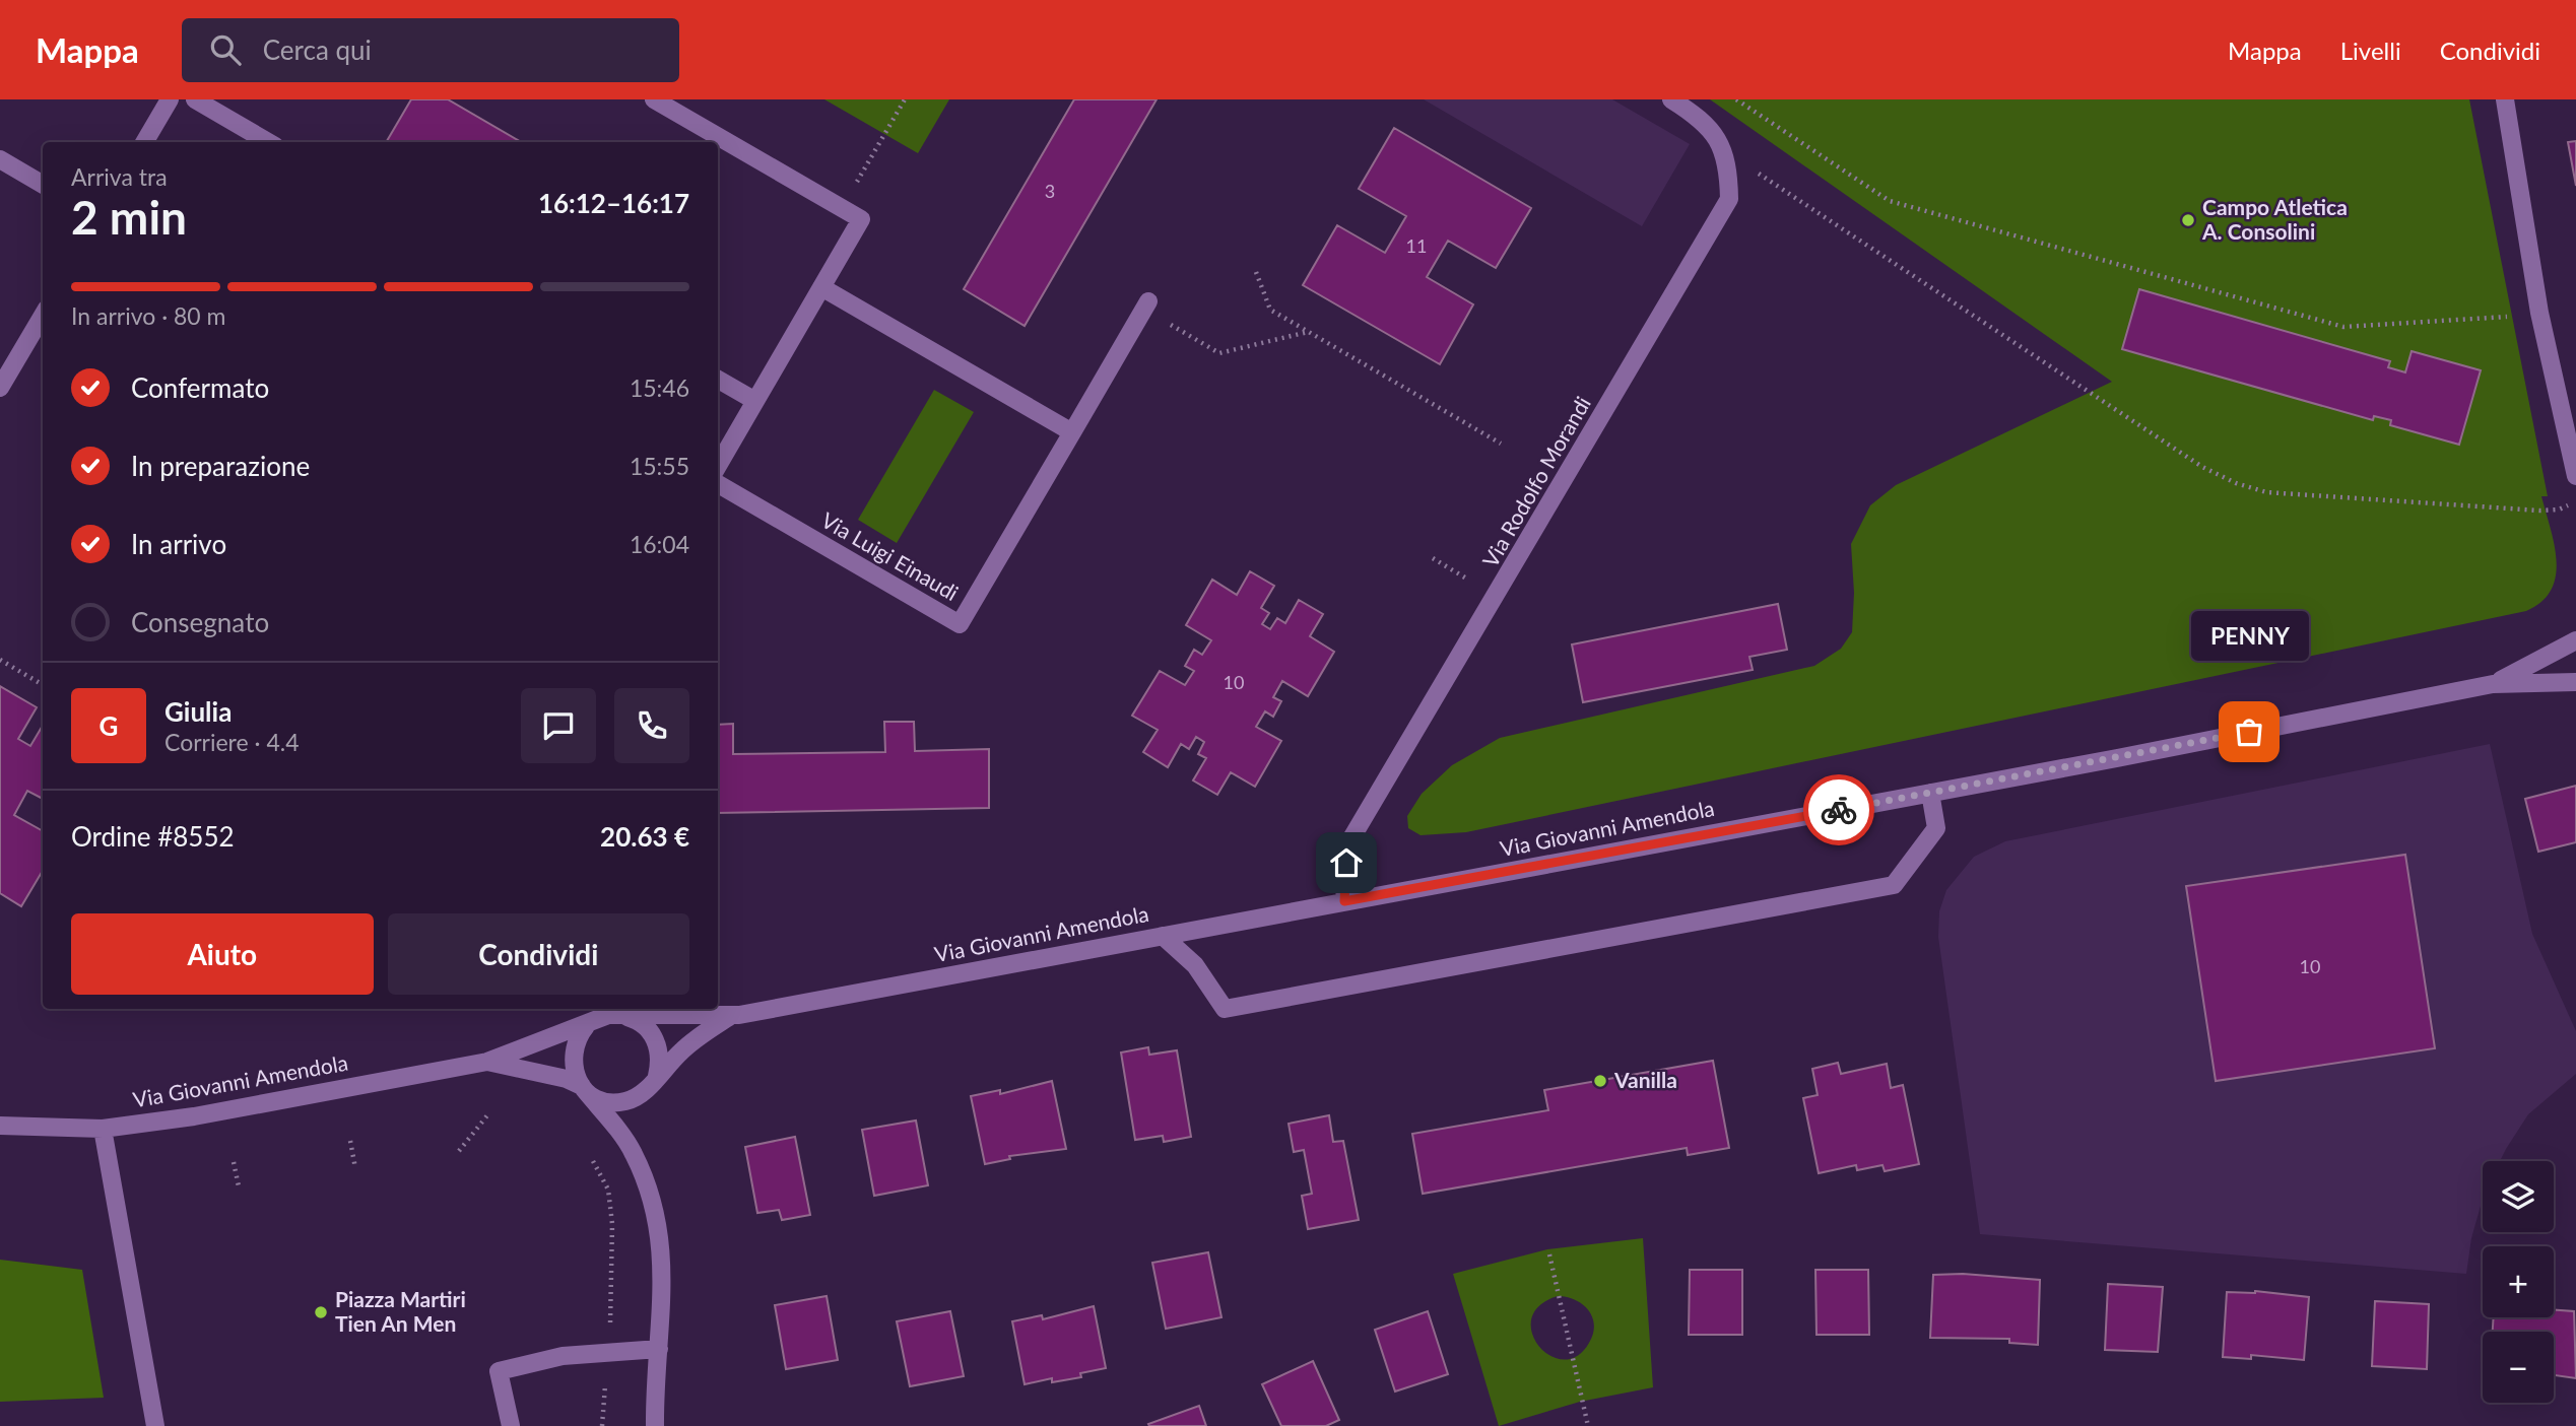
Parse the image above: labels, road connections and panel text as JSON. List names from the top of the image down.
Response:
{
  "streets": {
    "street": ["Via Rodolfo Morandi", "Via Luigi Einaudi", "Via Giovanni Amendola"]
  },
  "crossings": [
    ["Via Rodolfo Morandi", "Via Giovanni Amendola"]
  ],
  "places": [
    "Campo Atletica A. Consolini",
    "PENNY",
    "Vanilla",
    "Piazza Martiri Tien An Men"
  ],
  "house_numbers": [
    "3",
    "11",
    "10",
    "10"
  ],
  "page": {
    "header": "Mappa",
    "search": "Cerca qui",
    "nav": ["Mappa", "Livelli", "Condividi"],
    "heading": ["2 min", "Arriva tra", "16:12–16:17"],
    "panel": [
      "Giulia",
      "Corriere · 4.4",
      "Ordine #8552",
      "20.63 €"
    ],
    "bar": "In arrivo · 80 m",
    "list": [
      ["Confermato", "15:46"],
      ["In preparazione", "15:55"],
      ["In arrivo", "16:04"],
      "Consegnato"
    ],
    "bubble": "PENNY",
    "round": "G",
    "buttons": ["Aiuto", "Condividi"],
    "map_buttons": ["+", "−"]
  }
}
